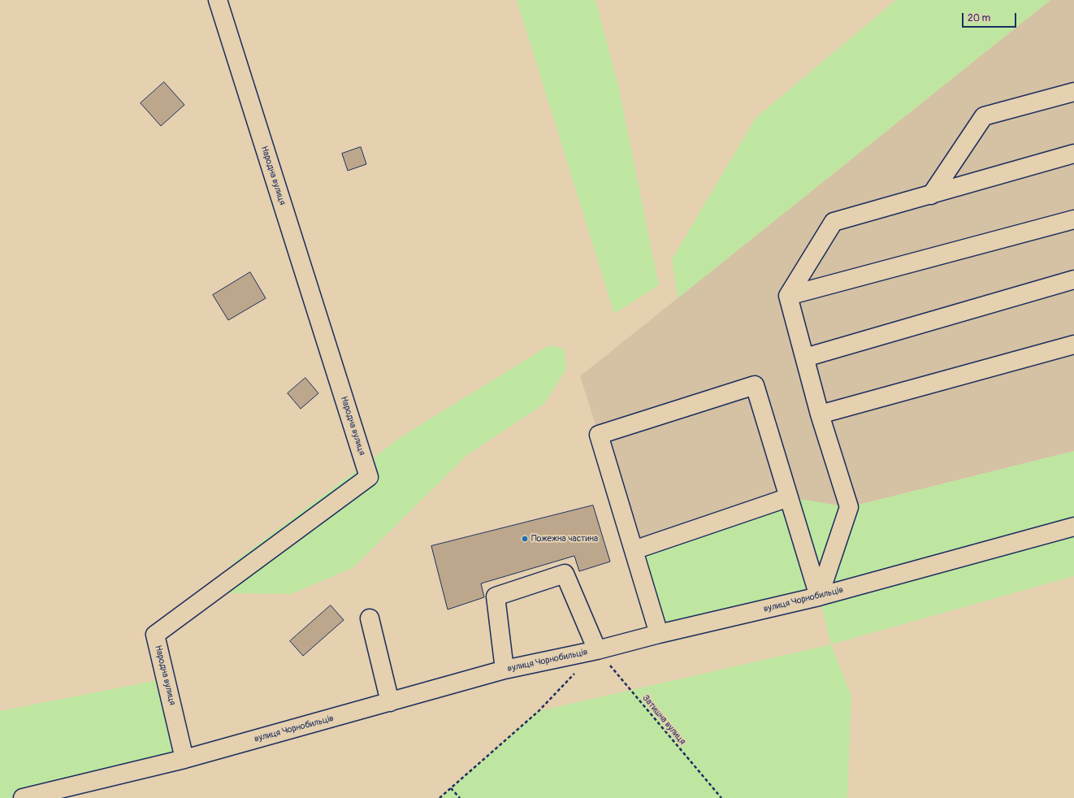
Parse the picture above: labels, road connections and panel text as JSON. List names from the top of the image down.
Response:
{
  "streets": {
    "street": ["Народна вулиця", "вулиця Чорнобильців"],
    "path": ["Затишна вулиця"]
  },
  "crossings": [
    ["Народна вулиця", "вулиця Чорнобильців"],
    ["вулиця Чорнобильців", "Затишна вулиця"]
  ],
  "places": ["Пожежна частина"],
  "scale_bar": "20 m"
}
